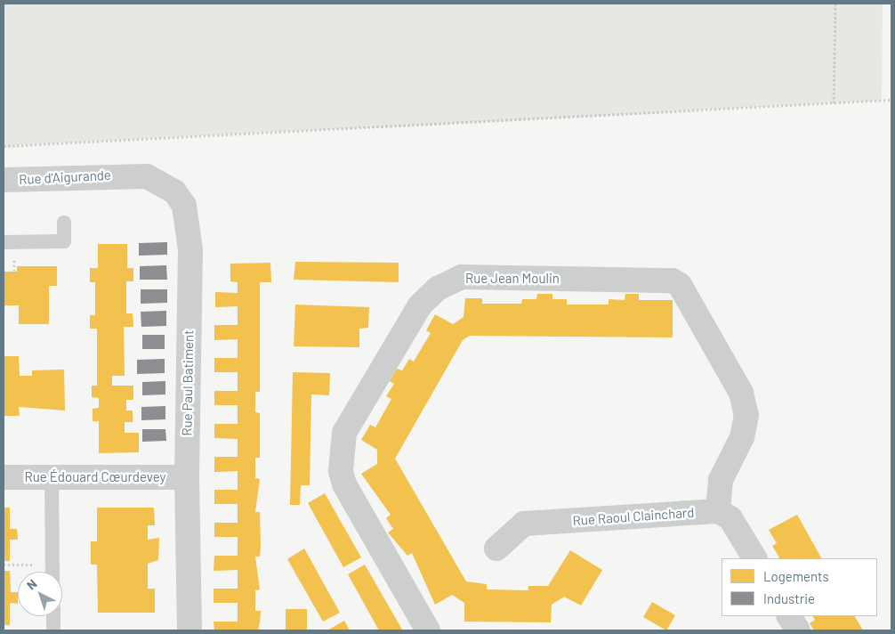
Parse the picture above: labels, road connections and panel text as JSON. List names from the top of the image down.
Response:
{
  "streets": {
    "street": [
      "Rue d'Aigurande",
      "Rue Jean Moulin",
      "Rue Paul Batiment",
      "Rue Édouard Cœurdevey",
      "Rue Raoul Clainchard"
    ]
  },
  "crossings": [
    ["Rue d'Aigurande", "Rue Paul Batiment"],
    ["Rue Jean Moulin", "Rue Raoul Clainchard"],
    ["Rue Paul Batiment", "Rue Édouard Cœurdevey"]
  ],
  "legend": ["Logements", "Industrie"],
  "north": "top left"
}
